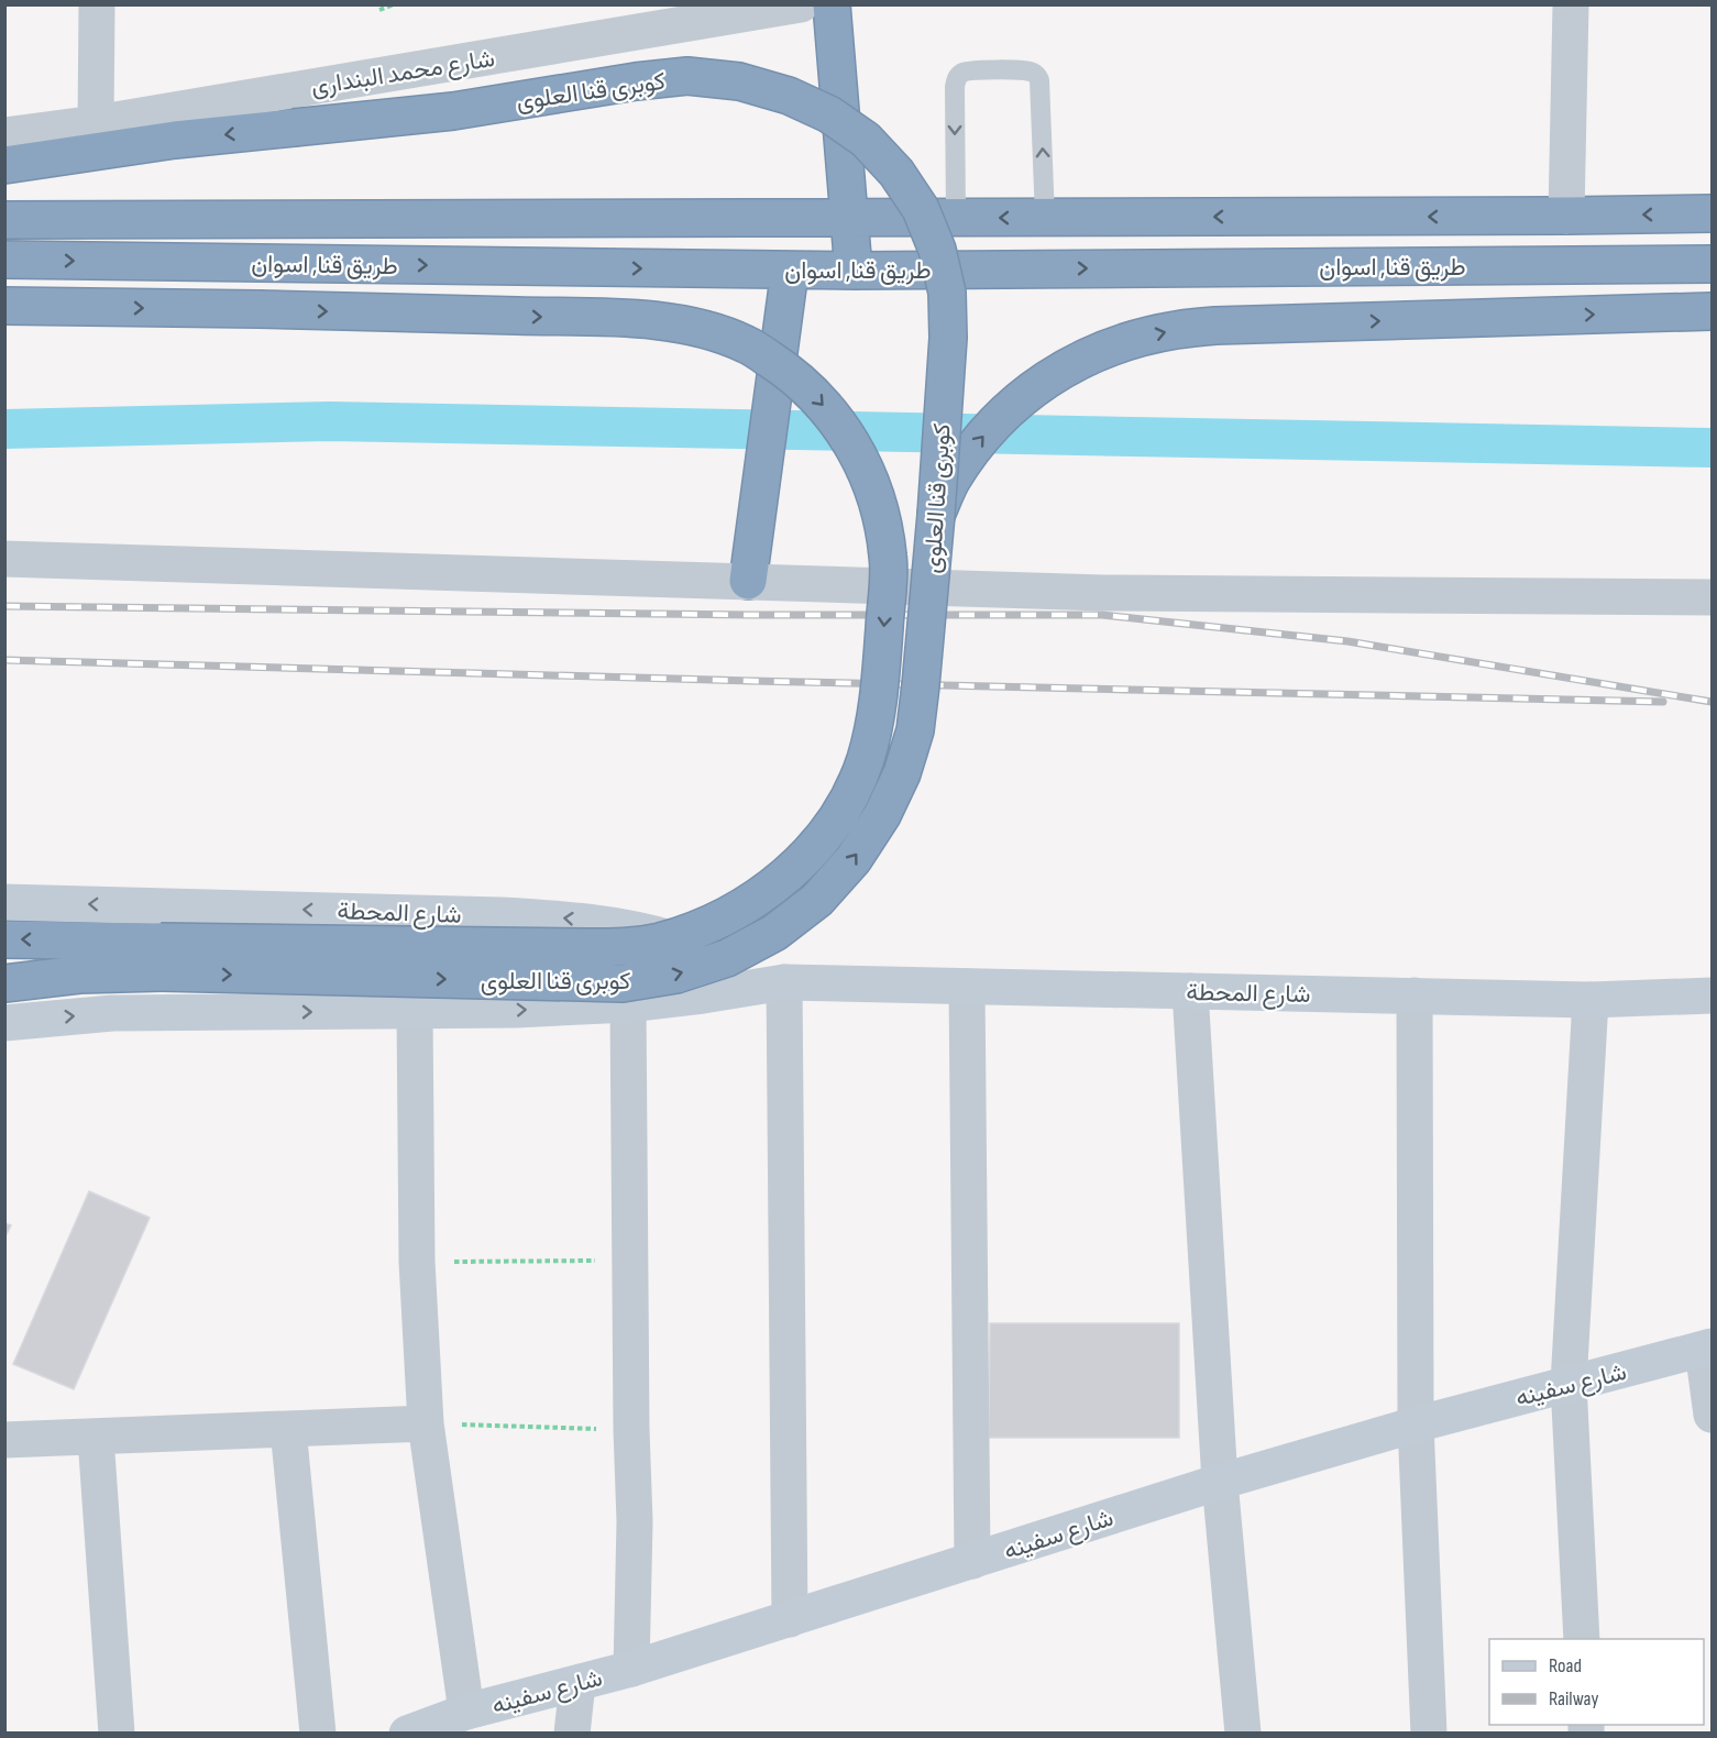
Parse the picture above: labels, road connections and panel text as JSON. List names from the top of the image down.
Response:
{
  "streets": {
    "highway": ["كوبرى قنا العلوى", "طريق قنا, اسوان"],
    "street": ["شارع محمد البندارى", "شارع المحطة", "شارع سفينه"]
  },
  "legend": ["Road", "Railway"]
}
